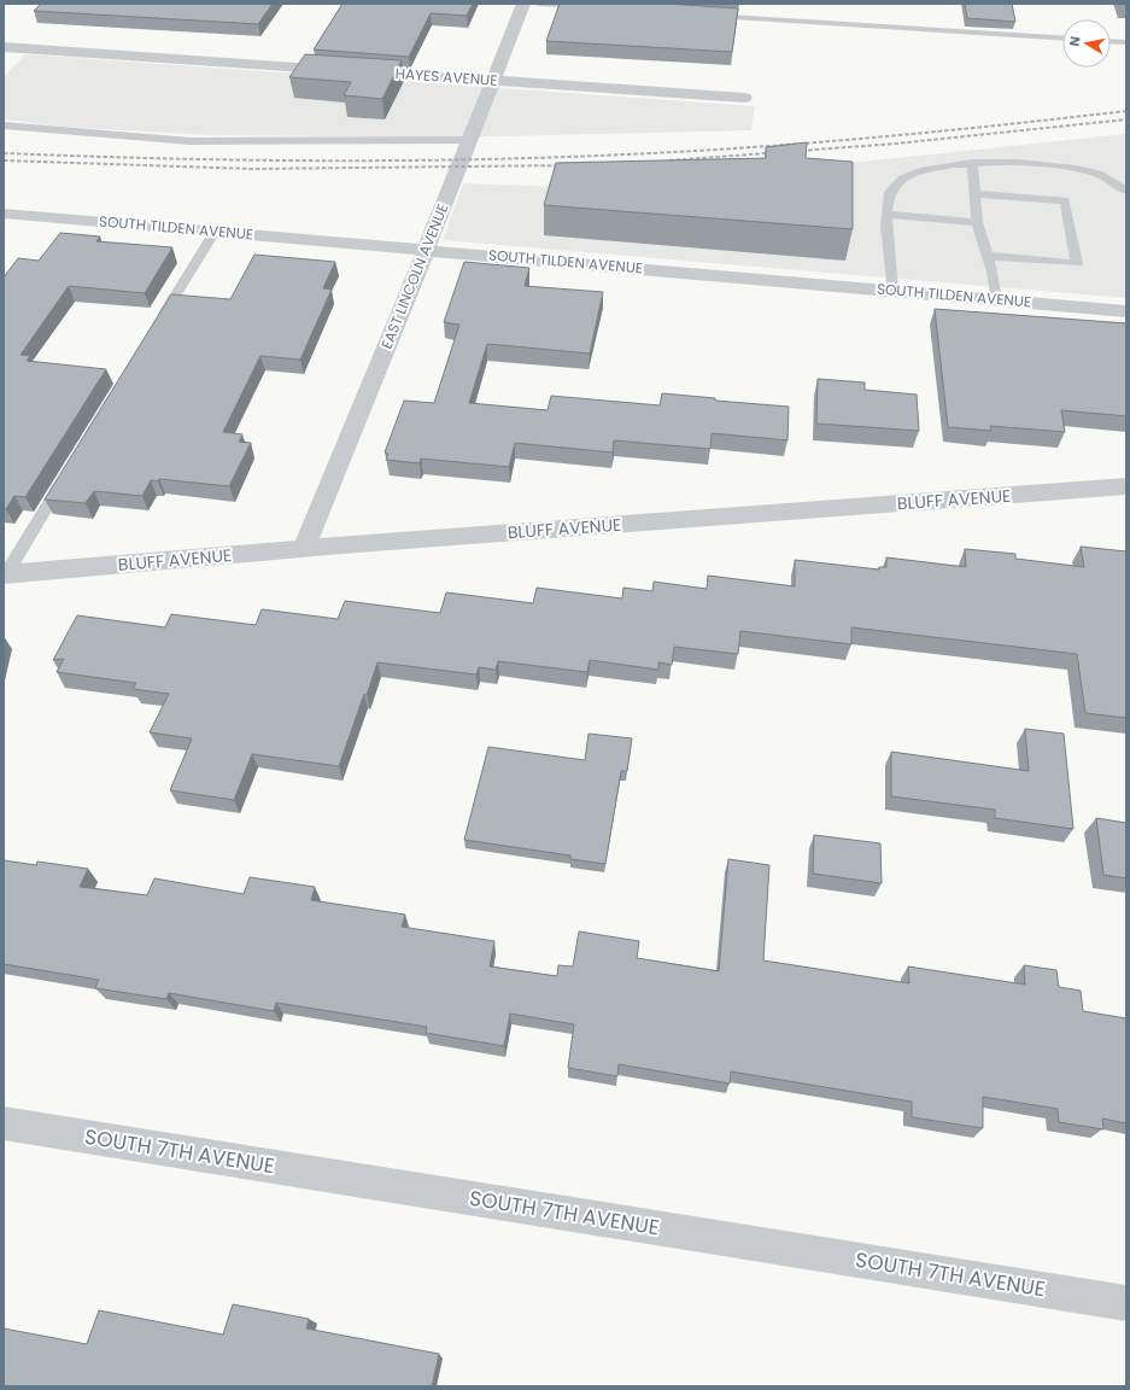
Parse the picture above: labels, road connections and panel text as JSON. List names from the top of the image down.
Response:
{
  "streets": {
    "street": [
      "HAYES AVENUE",
      "SOUTH TILDEN AVENUE",
      "EAST LINCOLN AVENUE",
      "BLUFF AVENUE",
      "SOUTH 7TH AVENUE"
    ]
  },
  "crossings": [
    ["HAYES AVENUE", "EAST LINCOLN AVENUE"],
    ["SOUTH TILDEN AVENUE", "EAST LINCOLN AVENUE"],
    ["EAST LINCOLN AVENUE", "BLUFF AVENUE"]
  ],
  "north": "left"
}
